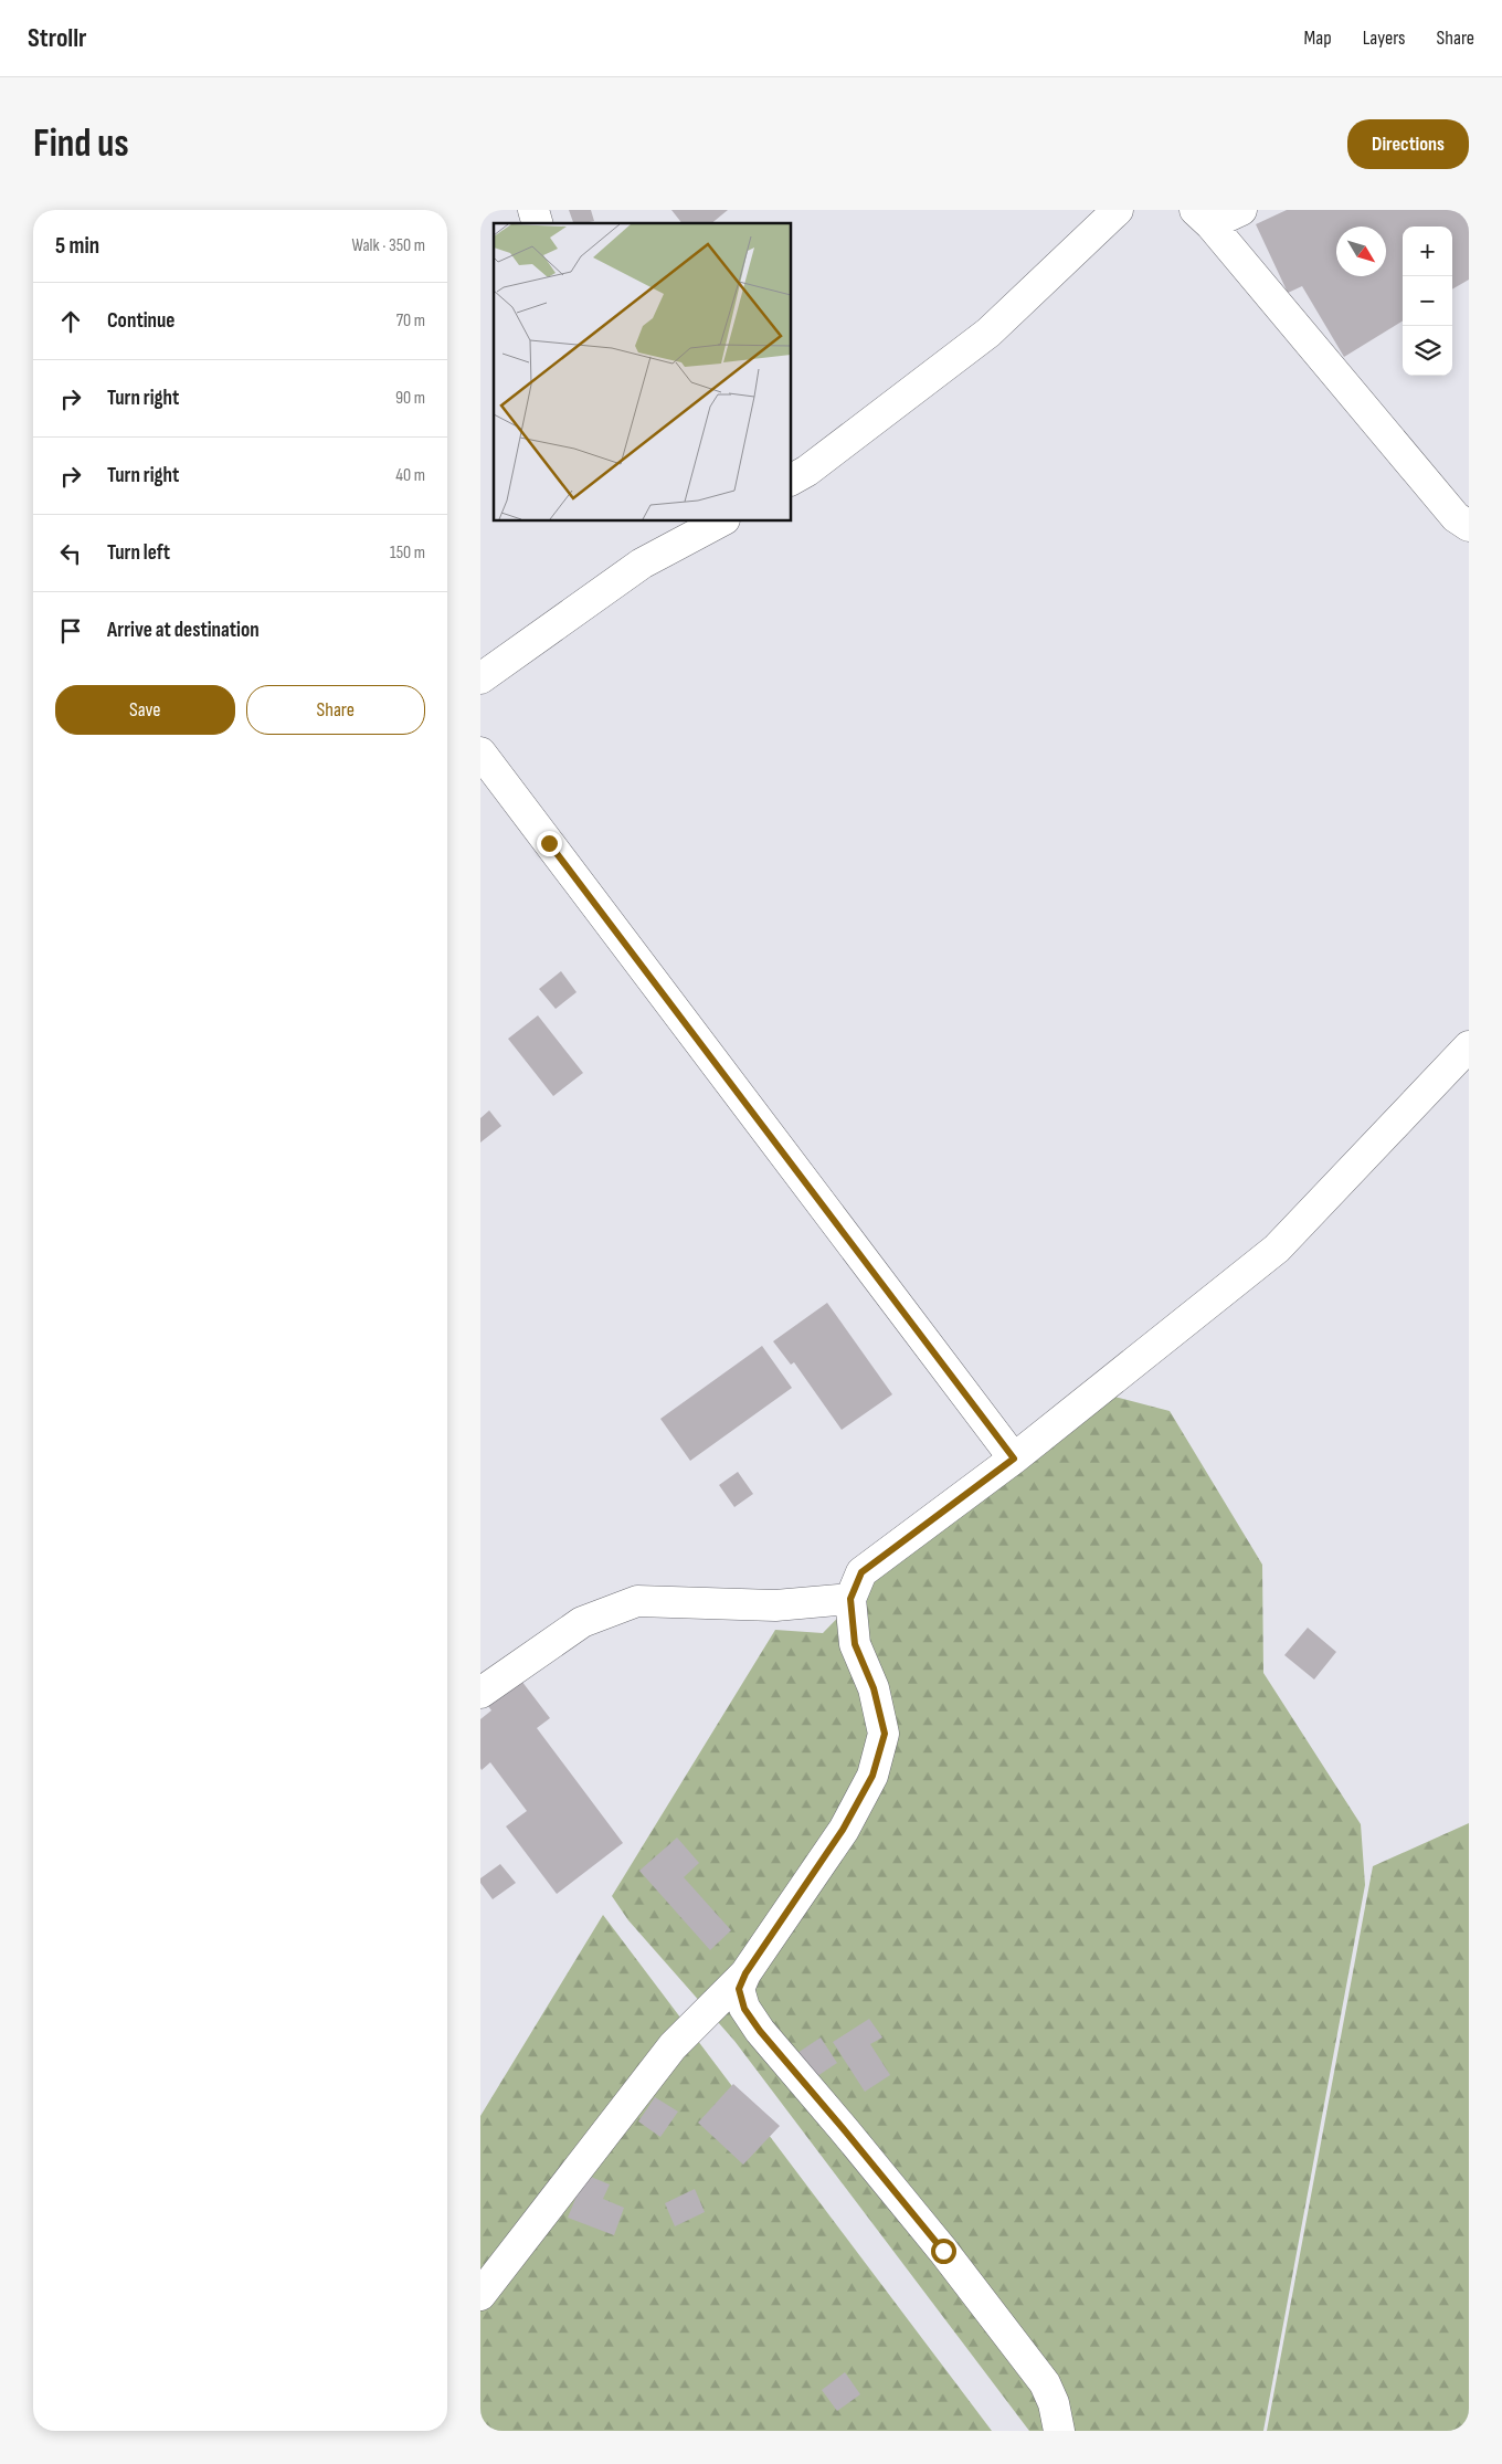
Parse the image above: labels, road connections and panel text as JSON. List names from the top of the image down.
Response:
{
  "north": "bottom right",
  "page": {
    "header": "Strollr",
    "nav": ["Map", "Layers", "Share"],
    "buttons": [
      "Directions",
      ["Save", "Share"]
    ],
    "title": "Find us",
    "heading": ["5 min", "Walk · 350 m"],
    "map_buttons": ["+", "−"],
    "list": [
      ["Continue", "70 m"],
      ["Turn right", "90 m"],
      ["Turn right", "40 m"],
      ["Turn left", "150 m"],
      "Arrive at destination"
    ]
  }
}
